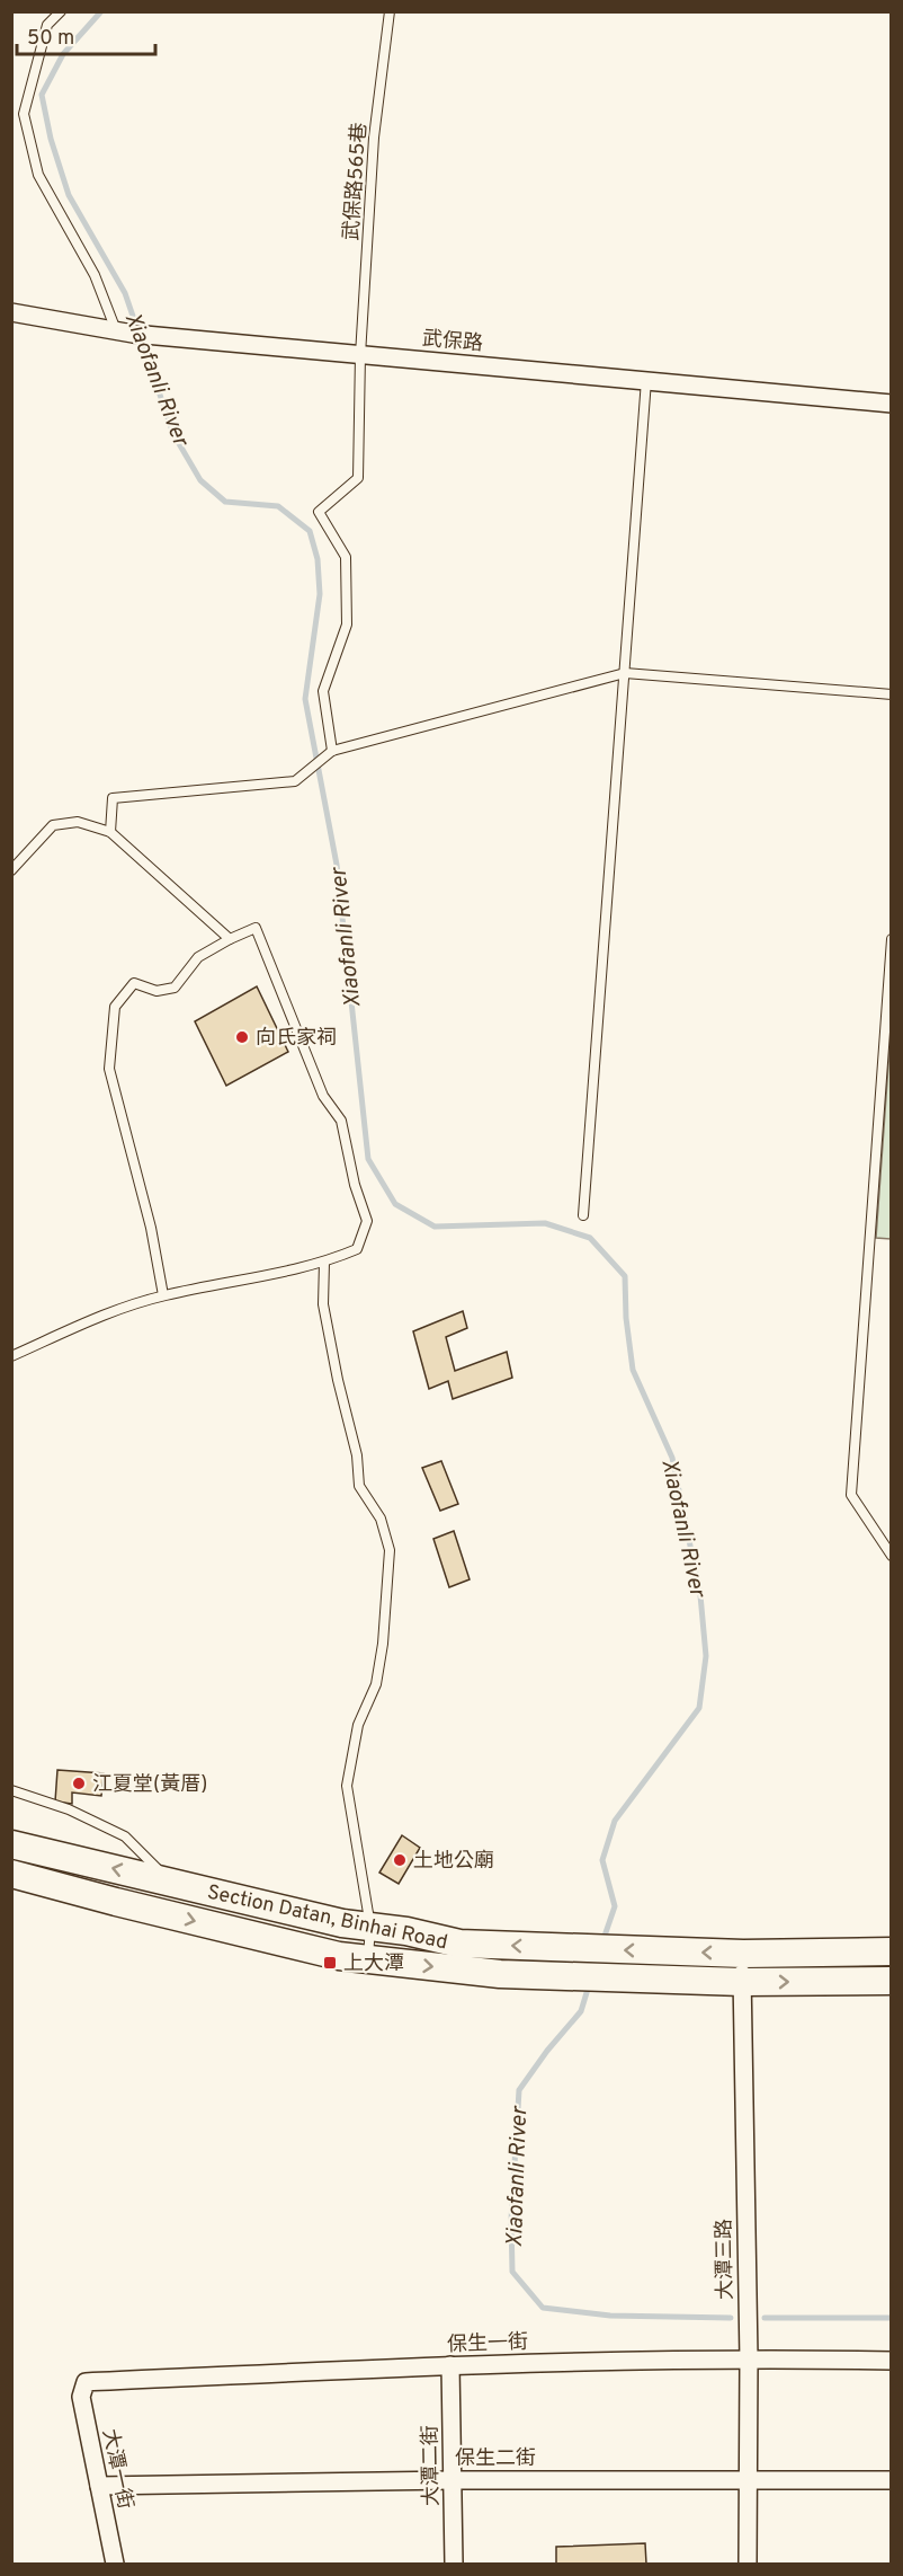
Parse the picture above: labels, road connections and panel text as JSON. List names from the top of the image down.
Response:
{
  "streets": {
    "main road": ["Section Datan, Binhai Road"],
    "street": [
      "武保路",
      "大潭三路",
      "保生一街",
      "保生二街",
      "大潭二街",
      "大潭一街"
    ],
    "lane": ["武保路565巷"]
  },
  "crossings": [
    ["武保路565巷", "武保路"],
    ["Section Datan, Binhai Road", "大潭三路"],
    ["大潭三路", "保生一街"],
    ["大潭三路", "保生二街"],
    ["保生一街", "大潭二街"],
    ["保生一街", "大潭一街"],
    ["保生二街", "大潭二街"],
    ["保生二街", "大潭一街"]
  ],
  "water": ["Xiaofanli River"],
  "places": {
    "other": ["向氏家祠", "江夏堂(黃厝)", "土地公廟"],
    "transit": ["上大潭"]
  },
  "scale_bar": "50 m"
}
